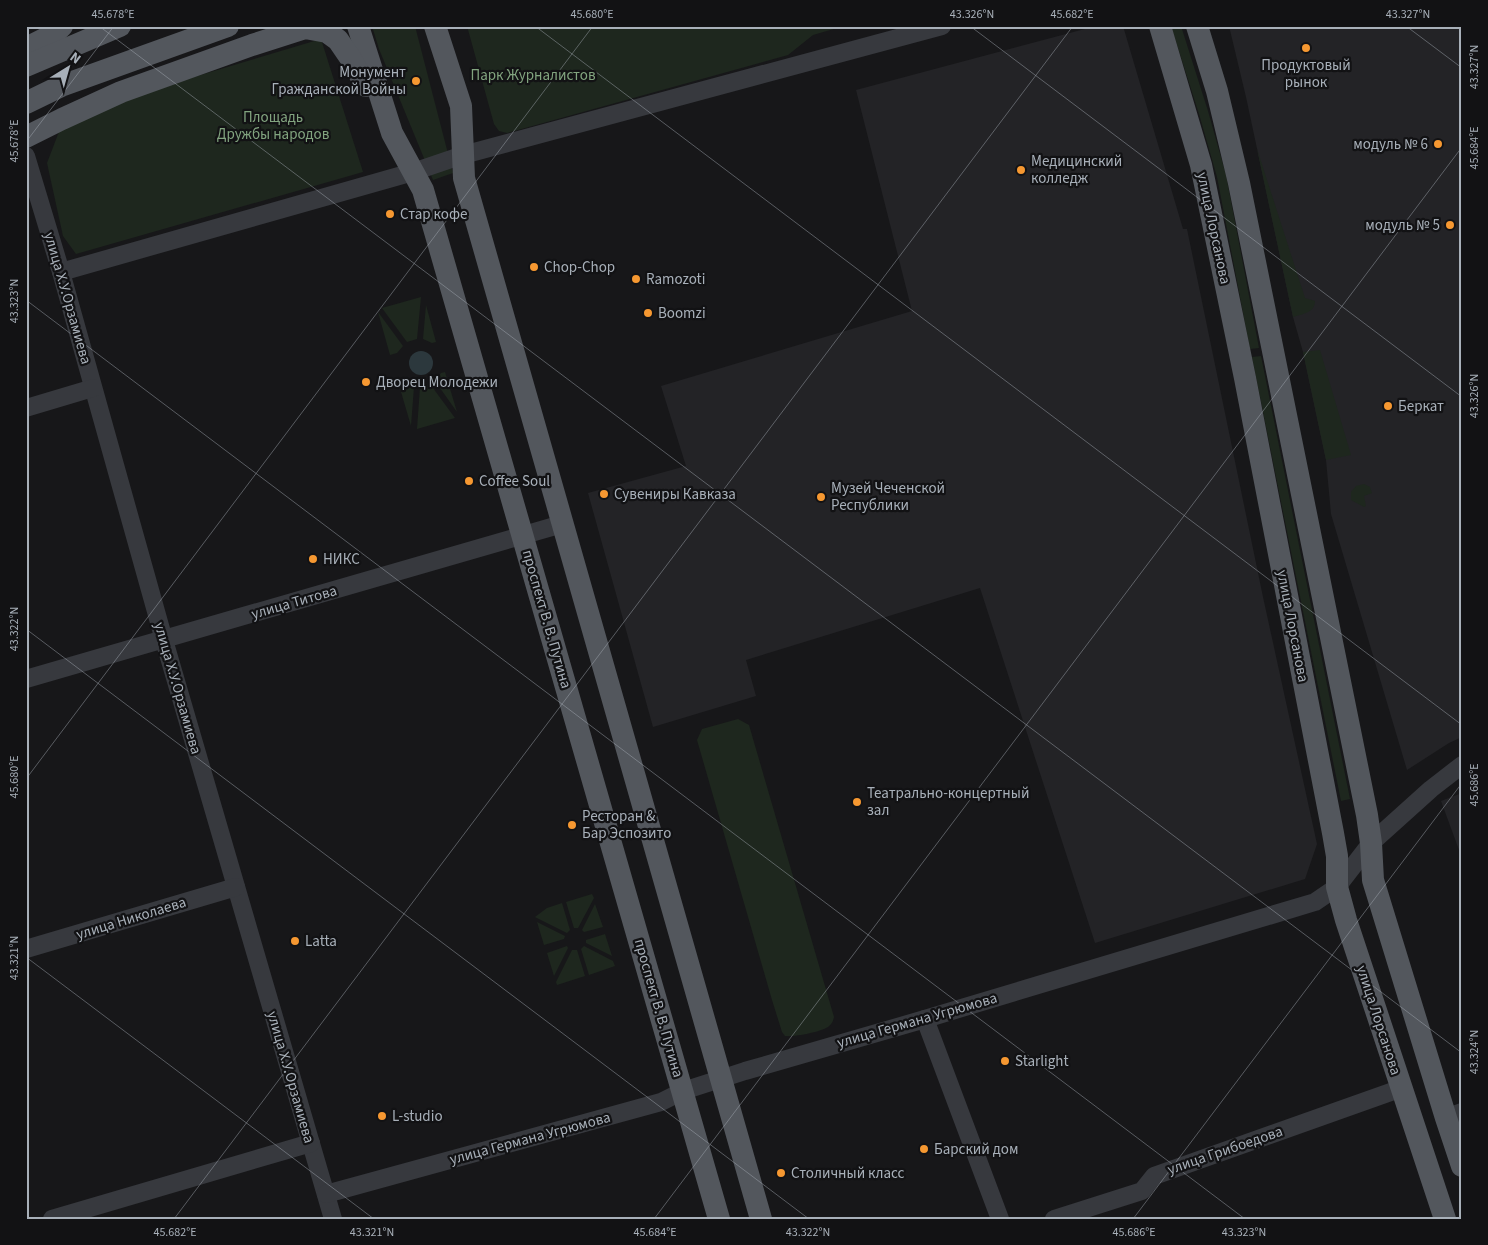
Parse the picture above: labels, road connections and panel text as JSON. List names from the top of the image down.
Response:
{
  "streets": {
    "main road": ["улица Лорсанова", "проспект В. В. Путина"],
    "street": [
      "улица Х.У.Орзамиева",
      "улица Титова",
      "улица Николаева",
      "улица Германа Угрюмова",
      "улица Грибоедова"
    ]
  },
  "crossings": [
    ["улица Лорсанова", "улица Германа Угрюмова"],
    ["улица Лорсанова", "улица Грибоедова"],
    ["улица Х.У.Орзамиева", "улица Титова"],
    ["улица Х.У.Орзамиева", "улица Николаева"],
    ["улица Х.У.Орзамиева", "улица Германа Угрюмова"],
    ["улица Титова", "проспект В. В. Путина"],
    ["проспект В. В. Путина", "улица Германа Угрюмова"]
  ],
  "parks": ["Парк Журналистов", "Площадь Дружбы народов"],
  "places": [
    "Продуктовый рынок",
    "Монумент Гражданской Войны",
    "модуль № 6",
    "Медицинский колледж",
    "Стар кофе",
    "модуль № 5",
    "Chop-Chop",
    "Ramozoti",
    "Boomzi",
    "Дворец Молодежи",
    "Беркат",
    "Coffee Soul",
    "Сувениры Кавказа",
    "Музей Чеченской Республики",
    "НИКС",
    "Театрально-концертный зал",
    "Ресторан & Бар Эспозито",
    "Latta",
    "Starlight",
    "L-studio",
    "Барский дом",
    "Столичный класс"
  ],
  "north": "top right",
  "coordinates": [
    "45.678°E",
    "45.680°E",
    "43.326°N",
    "45.682°E",
    "43.327°N",
    "45.684°E",
    "43.323°N",
    "43.322°N",
    "45.686°E",
    "43.321°N",
    "43.324°N"
  ]
}
